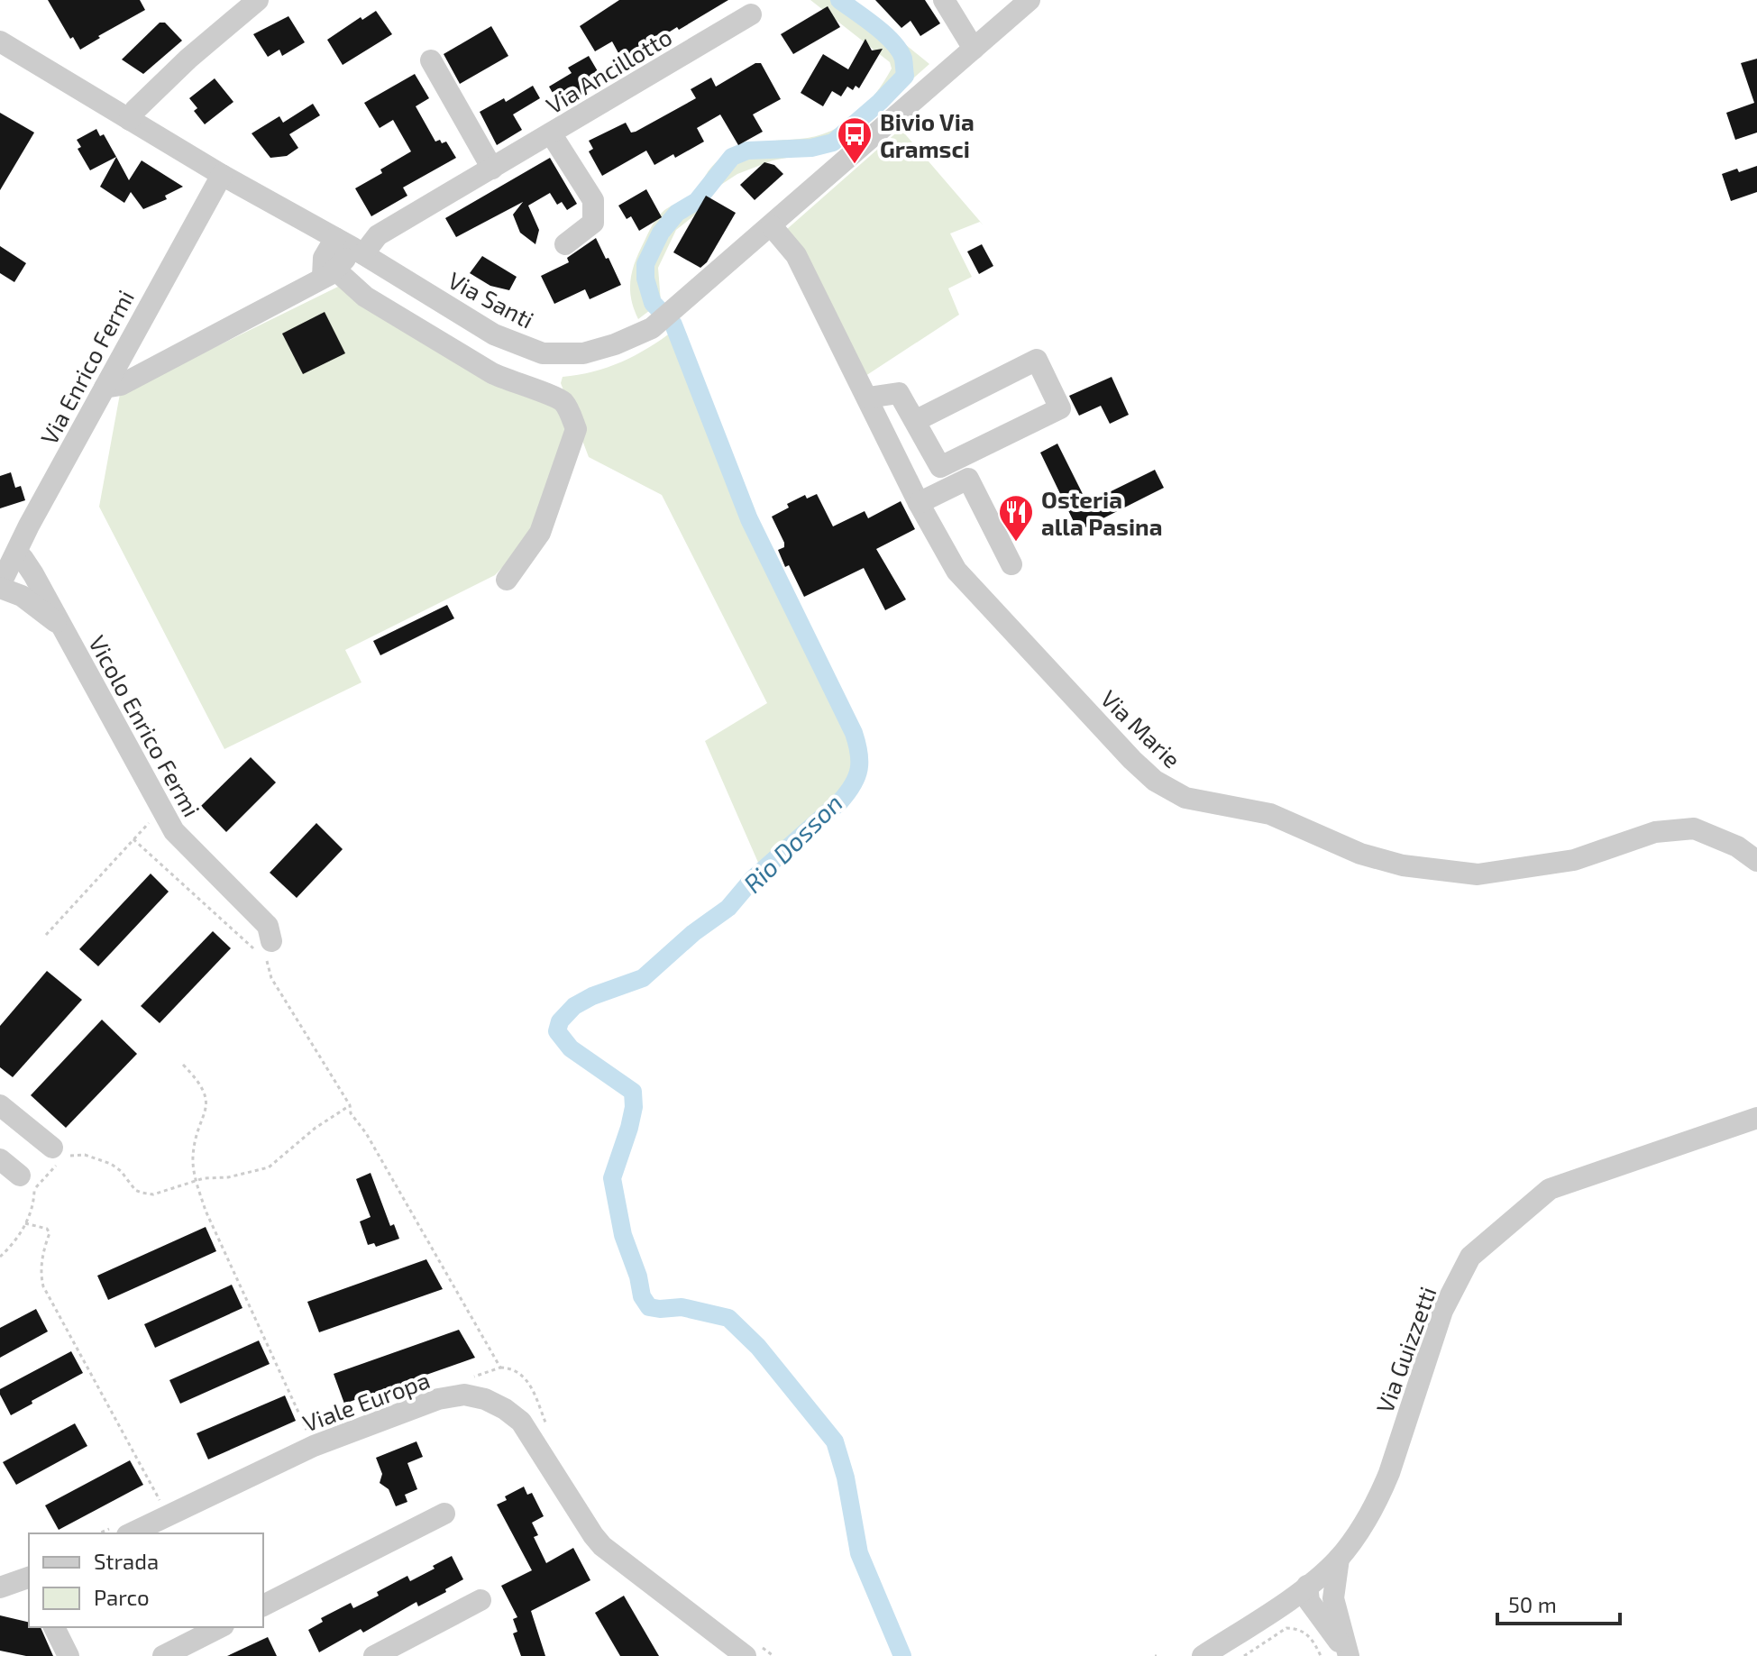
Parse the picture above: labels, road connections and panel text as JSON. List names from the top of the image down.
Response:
{
  "streets": {
    "street": [
      "Via Ancillotto",
      "Via Santi",
      "Via Enrico Fermi",
      "Vicolo Enrico Fermi",
      "Via Marie",
      "Via Guizzetti",
      "Viale Europa"
    ]
  },
  "crossings": [
    ["Via Ancillotto", "Via Santi"],
    ["Via Santi", "Via Enrico Fermi"],
    ["Via Santi", "Via Marie"],
    ["Via Enrico Fermi", "Vicolo Enrico Fermi"]
  ],
  "water": ["Rio Dosson"],
  "places": {
    "bus stop": ["Bivio Via Gramsci"],
    "restaurant": ["Osteria alla Pasina"]
  },
  "legend": ["Strada", "Parco"],
  "scale_bar": "50 m"
}
